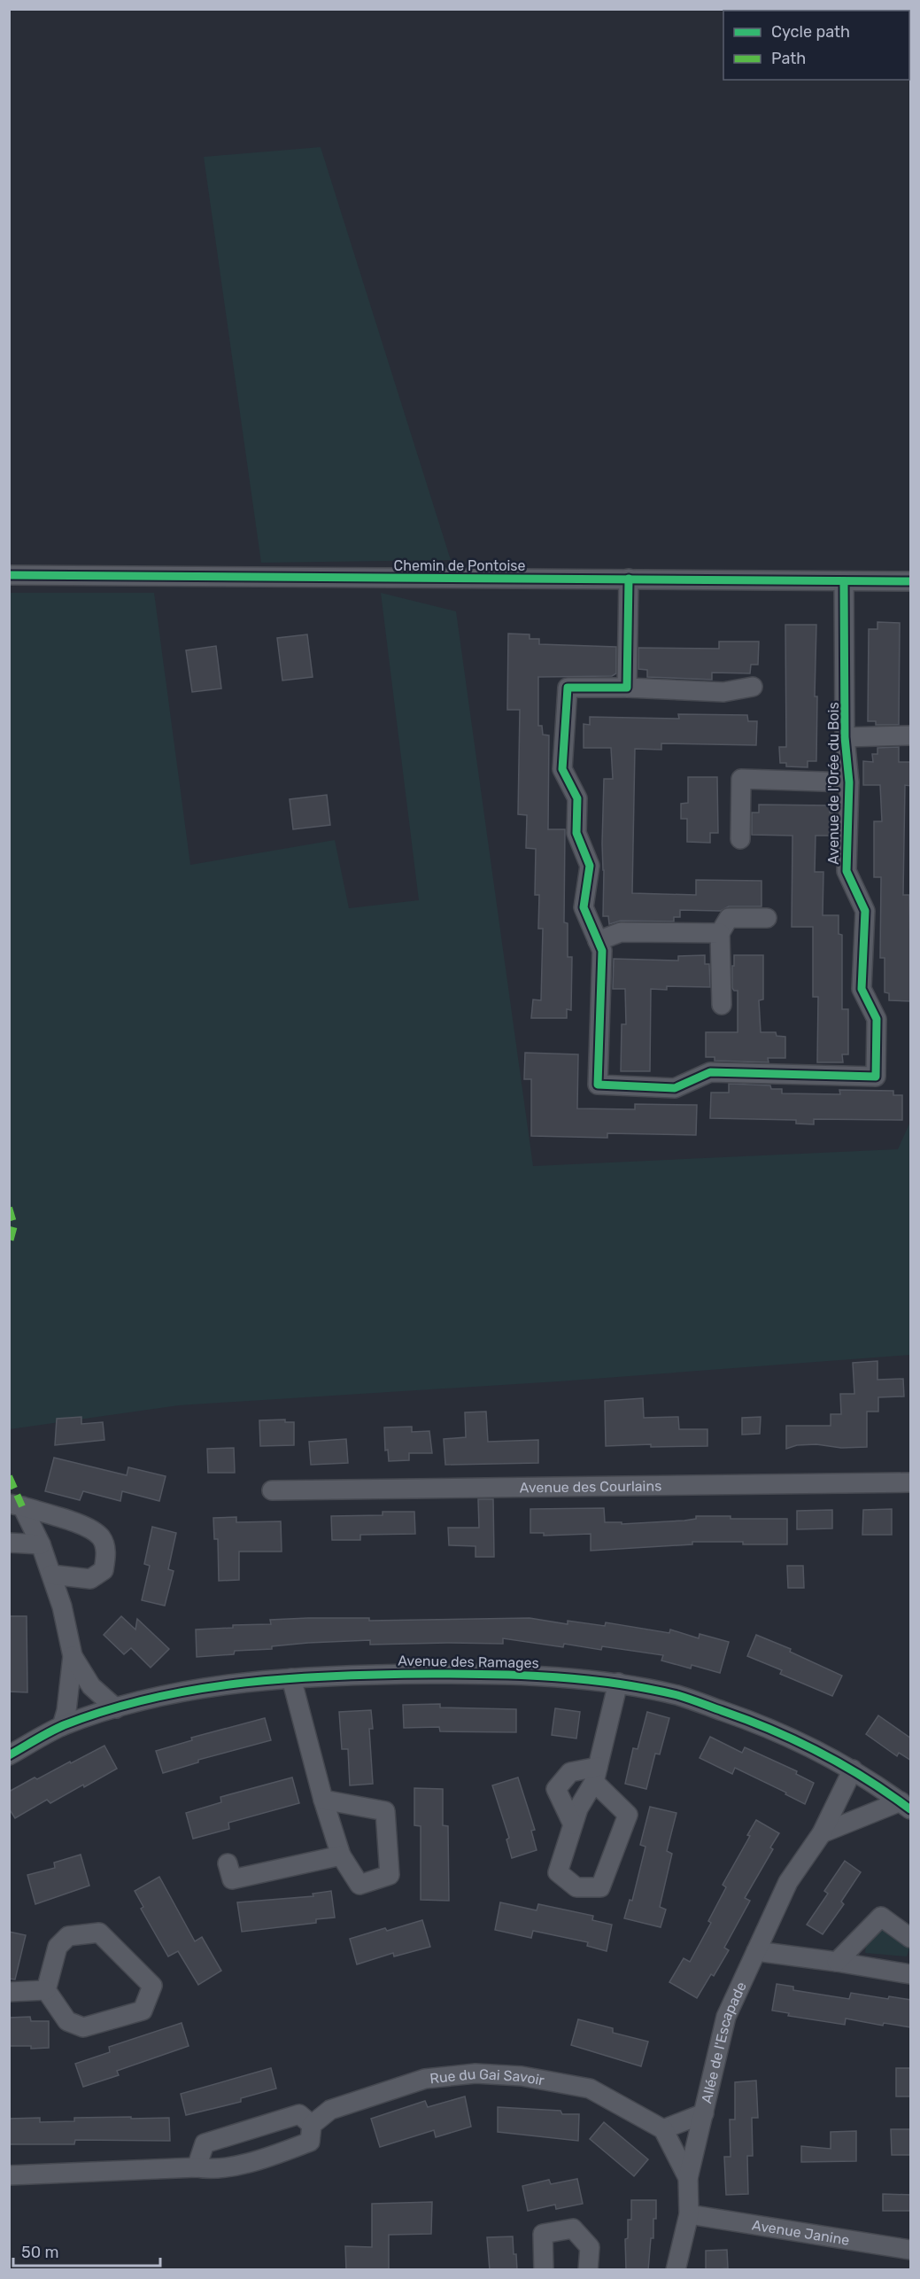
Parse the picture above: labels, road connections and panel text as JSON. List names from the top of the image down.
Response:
{
  "streets": {
    "street": [
      "Chemin de Pontoise",
      "Avenue de l'Orée du Bois",
      "Avenue des Courlains",
      "Avenue des Ramages",
      "Allée de l'Escapade",
      "Rue du Gai Savoir",
      "Avenue Janine"
    ]
  },
  "crossings": [
    ["Chemin de Pontoise", "Avenue de l'Orée du Bois"],
    ["Avenue des Ramages", "Allée de l'Escapade"],
    ["Allée de l'Escapade", "Avenue Janine"]
  ],
  "legend": ["Cycle path", "Path"],
  "scale_bar": "50 m"
}
